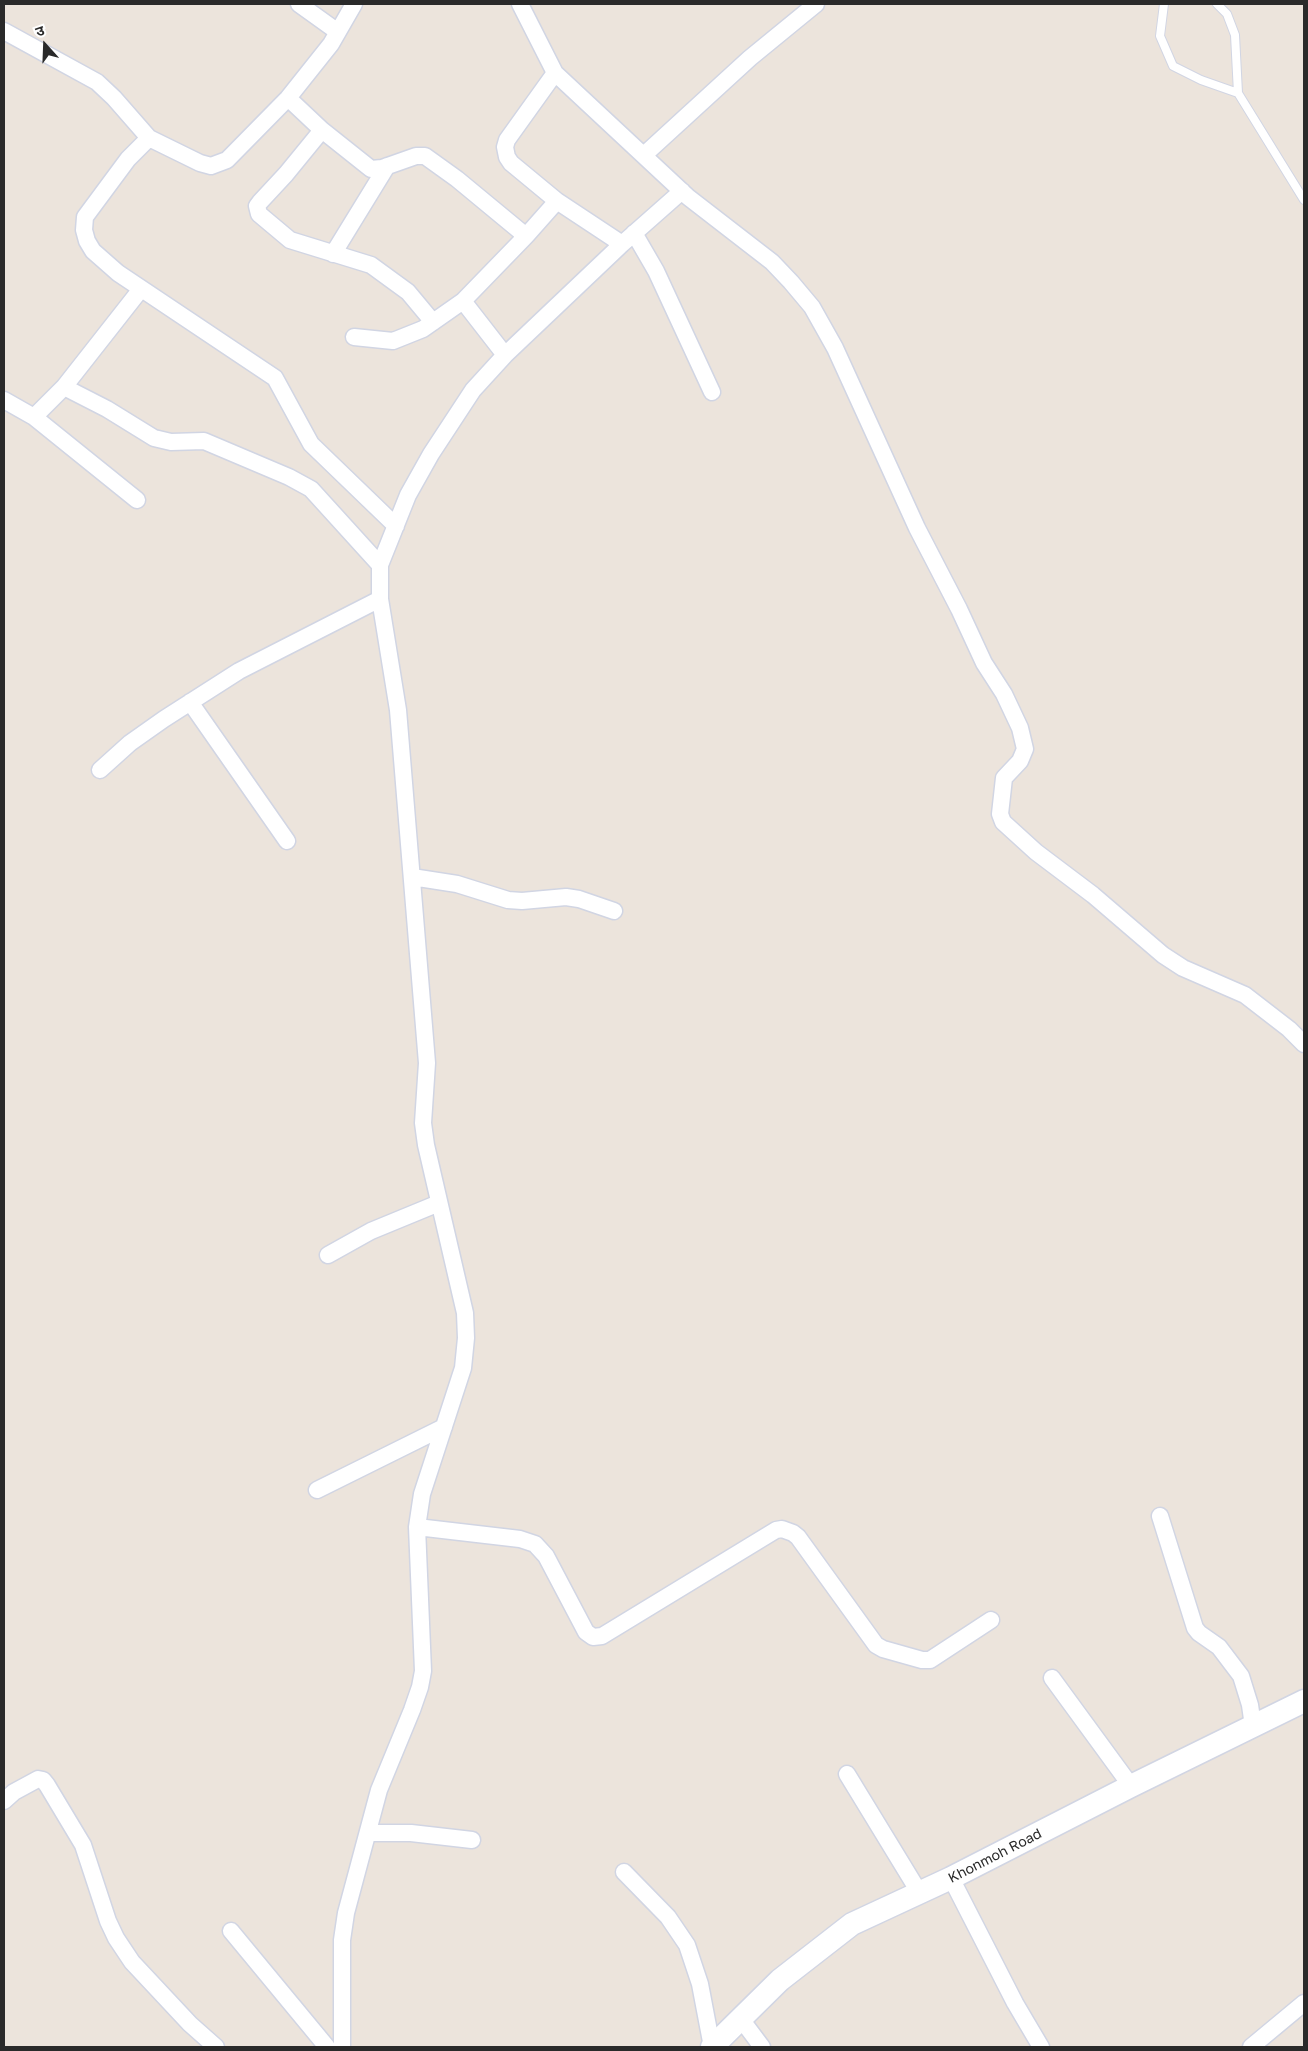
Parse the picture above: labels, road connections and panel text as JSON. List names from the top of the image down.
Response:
{
  "streets": {
    "main road": ["Khonmoh Road"]
  },
  "north": "top"
}
